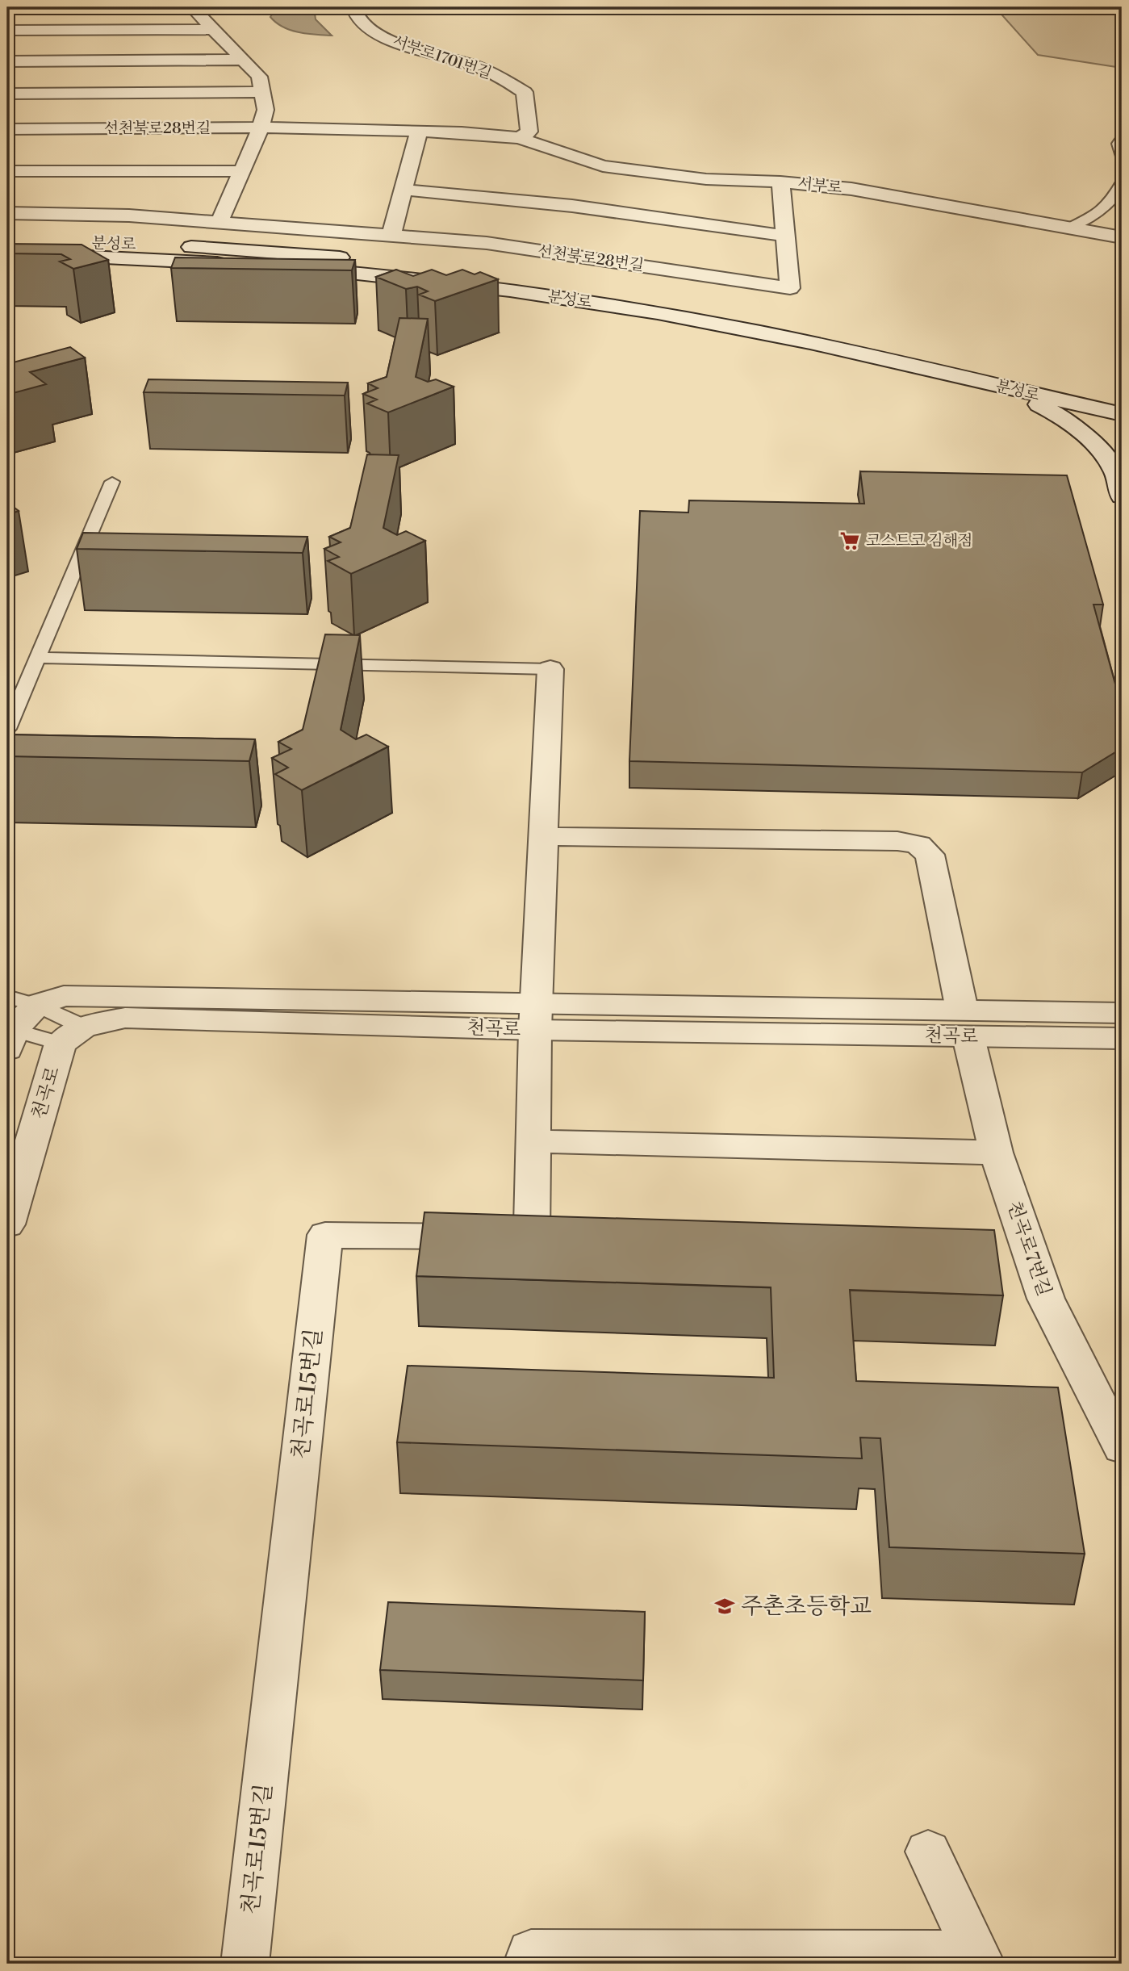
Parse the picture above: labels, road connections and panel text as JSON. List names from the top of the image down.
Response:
{
  "streets": {
    "street": [
      "서부로1701번길",
      "선천북로28번길",
      "서부로",
      "분성로",
      "천곡로",
      "천곡로7번길",
      "천곡로15번길"
    ]
  },
  "crossings": [
    ["서부로1701번길", "서부로"],
    ["선천북로28번길", "서부로"],
    ["천곡로", "천곡로7번길"],
    ["천곡로", "천곡로15번길"],
    ["천곡로7번길", "천곡로15번길"]
  ],
  "places": {
    "supermarket": ["코스트코 김해점"],
    "school or university": ["주촌초등학교"]
  }
}
